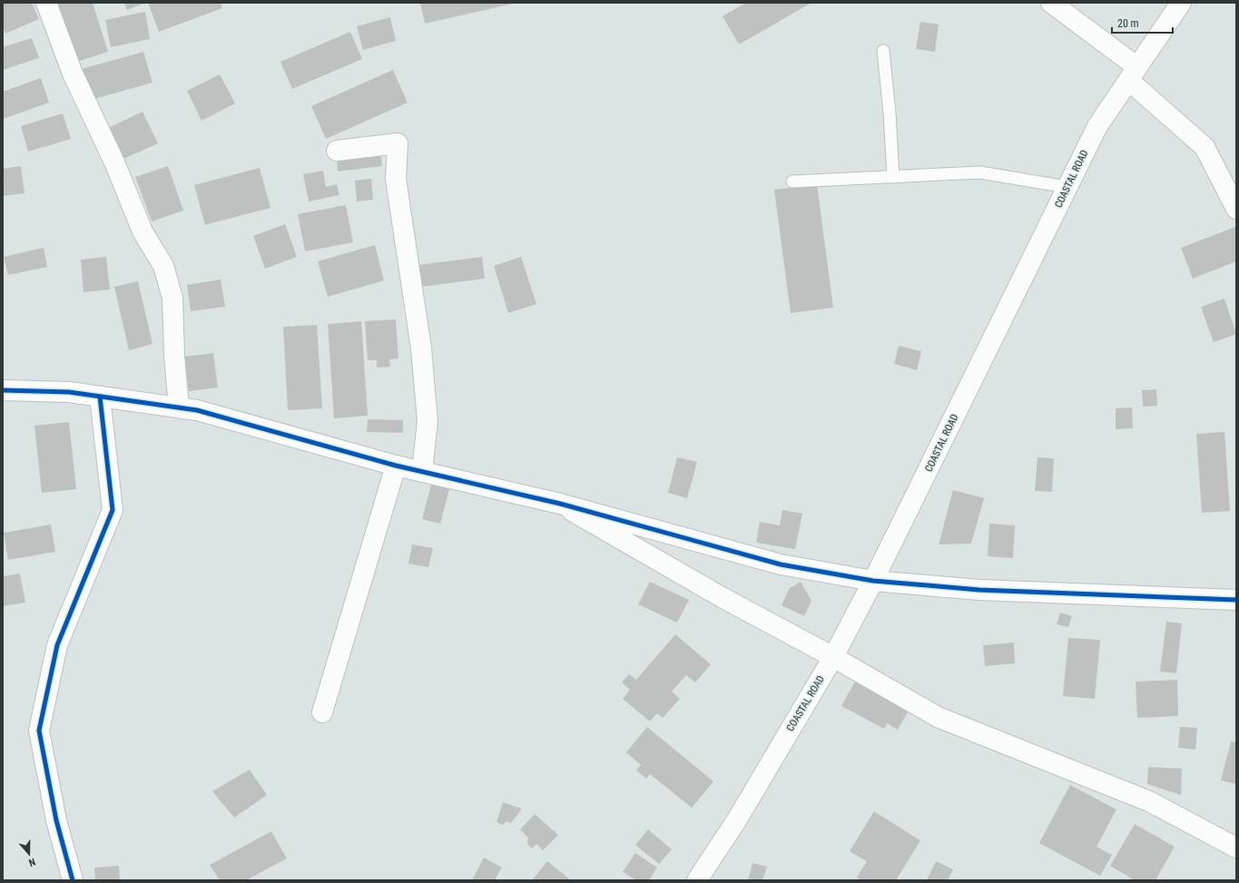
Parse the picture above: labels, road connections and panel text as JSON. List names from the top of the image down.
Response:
{
  "streets": {
    "street": ["COASTAL ROAD"]
  },
  "scale_bar": "20 m",
  "north": "bottom"
}
